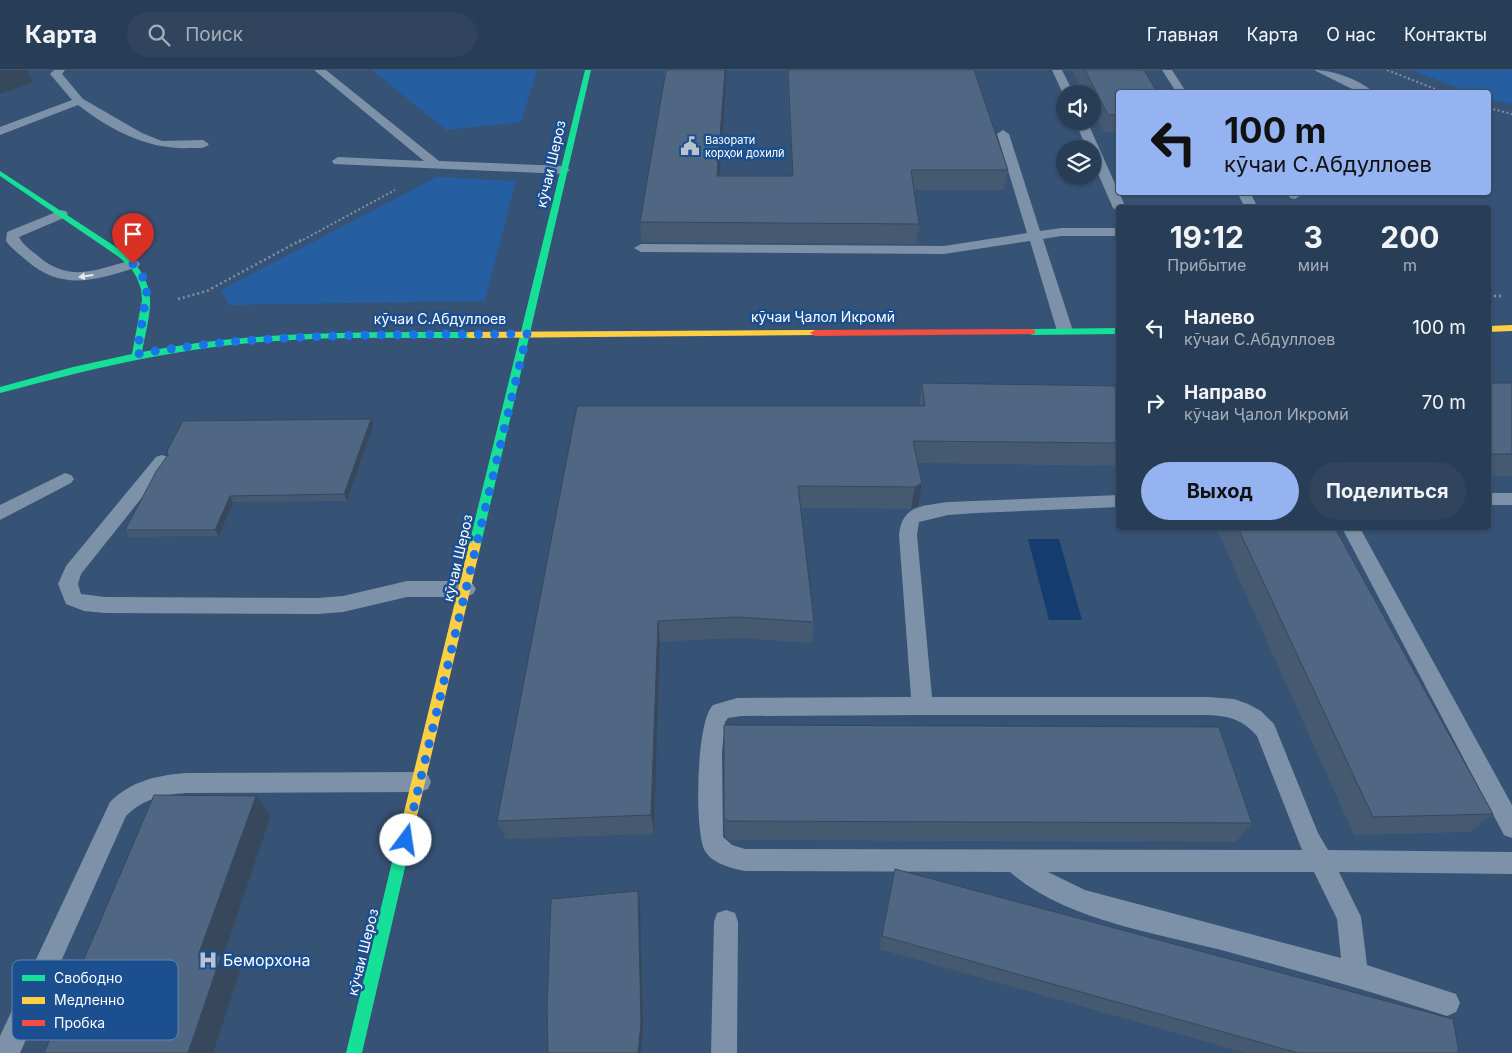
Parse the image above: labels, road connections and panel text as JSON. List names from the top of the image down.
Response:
{
  "streets": {
    "street": ["кӯчаи Шероз", "кӯчаи Ҷалол Икромӣ", "кӯчаи С.Абдуллоев"]
  },
  "crossings": [
    ["кӯчаи Шероз", "кӯчаи Ҷалол Икромӣ"],
    ["кӯчаи Шероз", "кӯчаи С.Абдуллоев"],
    ["кӯчаи Ҷалол Икромӣ", "кӯчаи С.Абдуллоев"]
  ],
  "places": {
    "public building": ["Вазорати корҳои дохилӣ"],
    "hospital": ["Беморхона"]
  },
  "legend": ["Свободно", "Медленно", "Пробка"],
  "page": {
    "header": "Карта",
    "search": "Поиск",
    "nav": [
      "Главная",
      "Карта",
      "О нас",
      "Контакты"
    ],
    "turn": ["100 m", "кӯчаи С.Абдуллоев"],
    "eta": [
      "19:12",
      "Прибытие",
      "3",
      "мин",
      "200",
      "m"
    ],
    "list": [
      {
        "name": "Налево",
        "note": "кӯчаи С.Абдуллоев",
        "value": "100 m"
      },
      {
        "name": "Направо",
        "note": "кӯчаи Ҷалол Икромӣ",
        "value": "70 m"
      }
    ],
    "buttons": ["Выход", "Поделиться"]
  }
}
